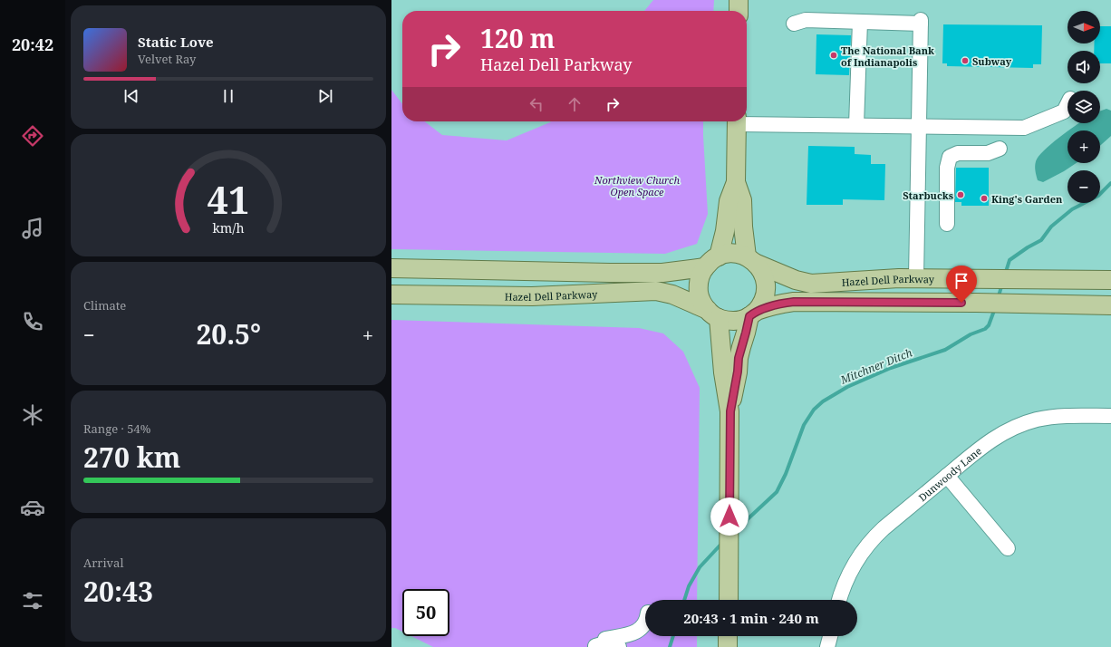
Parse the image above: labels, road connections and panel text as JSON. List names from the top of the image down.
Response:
{
  "streets": {
    "main road": ["Hazel Dell Parkway"],
    "street": ["Dunwoody Lane"]
  },
  "water": ["Mitchner Ditch"],
  "parks": ["Northview Church Open Space"],
  "places": [
    "The National Bank of Indianapolis",
    "Subway",
    "Starbucks",
    "King's Garden"
  ],
  "north": "right",
  "page": {
    "tabs": "20:42",
    "map_buttons": ["+", "−"],
    "turn": ["120 m", "Hazel Dell Parkway"],
    "song": ["Static Love", "Velvet Ray"],
    "tile": [
      "Climate",
      ["Range · 54%", "270 km"],
      ["Arrival", "20:43"]
    ],
    "heat": ["−", "20.5°", "+"],
    "limit": "50",
    "trip": "20:43 · 1 min · 240 m",
    "gauge": ["41", "km/h"]
  }
}
